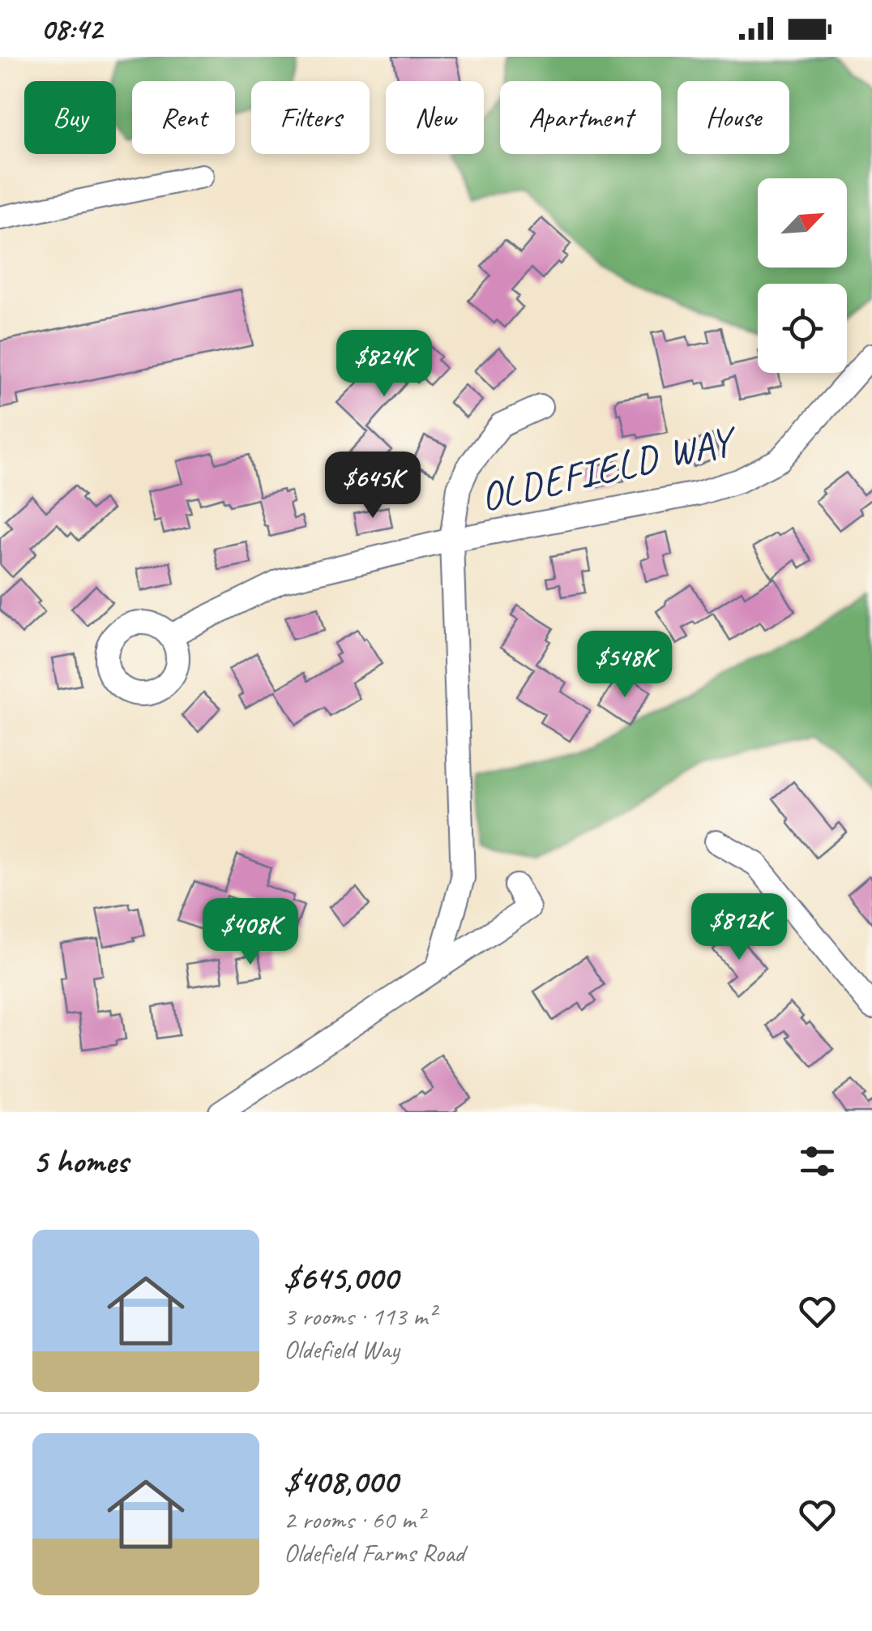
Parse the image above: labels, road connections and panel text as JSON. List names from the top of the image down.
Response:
{
  "streets": {
    "street": ["OLDEFIELD WAY"]
  },
  "north": "top right",
  "page": {
    "status": "08:42",
    "chip": [
      "Buy",
      "Rent",
      "Filters",
      "New",
      "Apartment",
      "House"
    ],
    "price": [
      "$824K",
      "$645K",
      "$548K",
      "$812K",
      "$408K"
    ],
    "heading": "5 homes",
    "list": [
      {
        "name": "$645,000",
        "note": "3 rooms · 113 m² · Oldefield Way"
      },
      {
        "name": "$408,000",
        "note": "2 rooms · 60 m² · Oldefield Farms Road"
      }
    ]
  }
}
